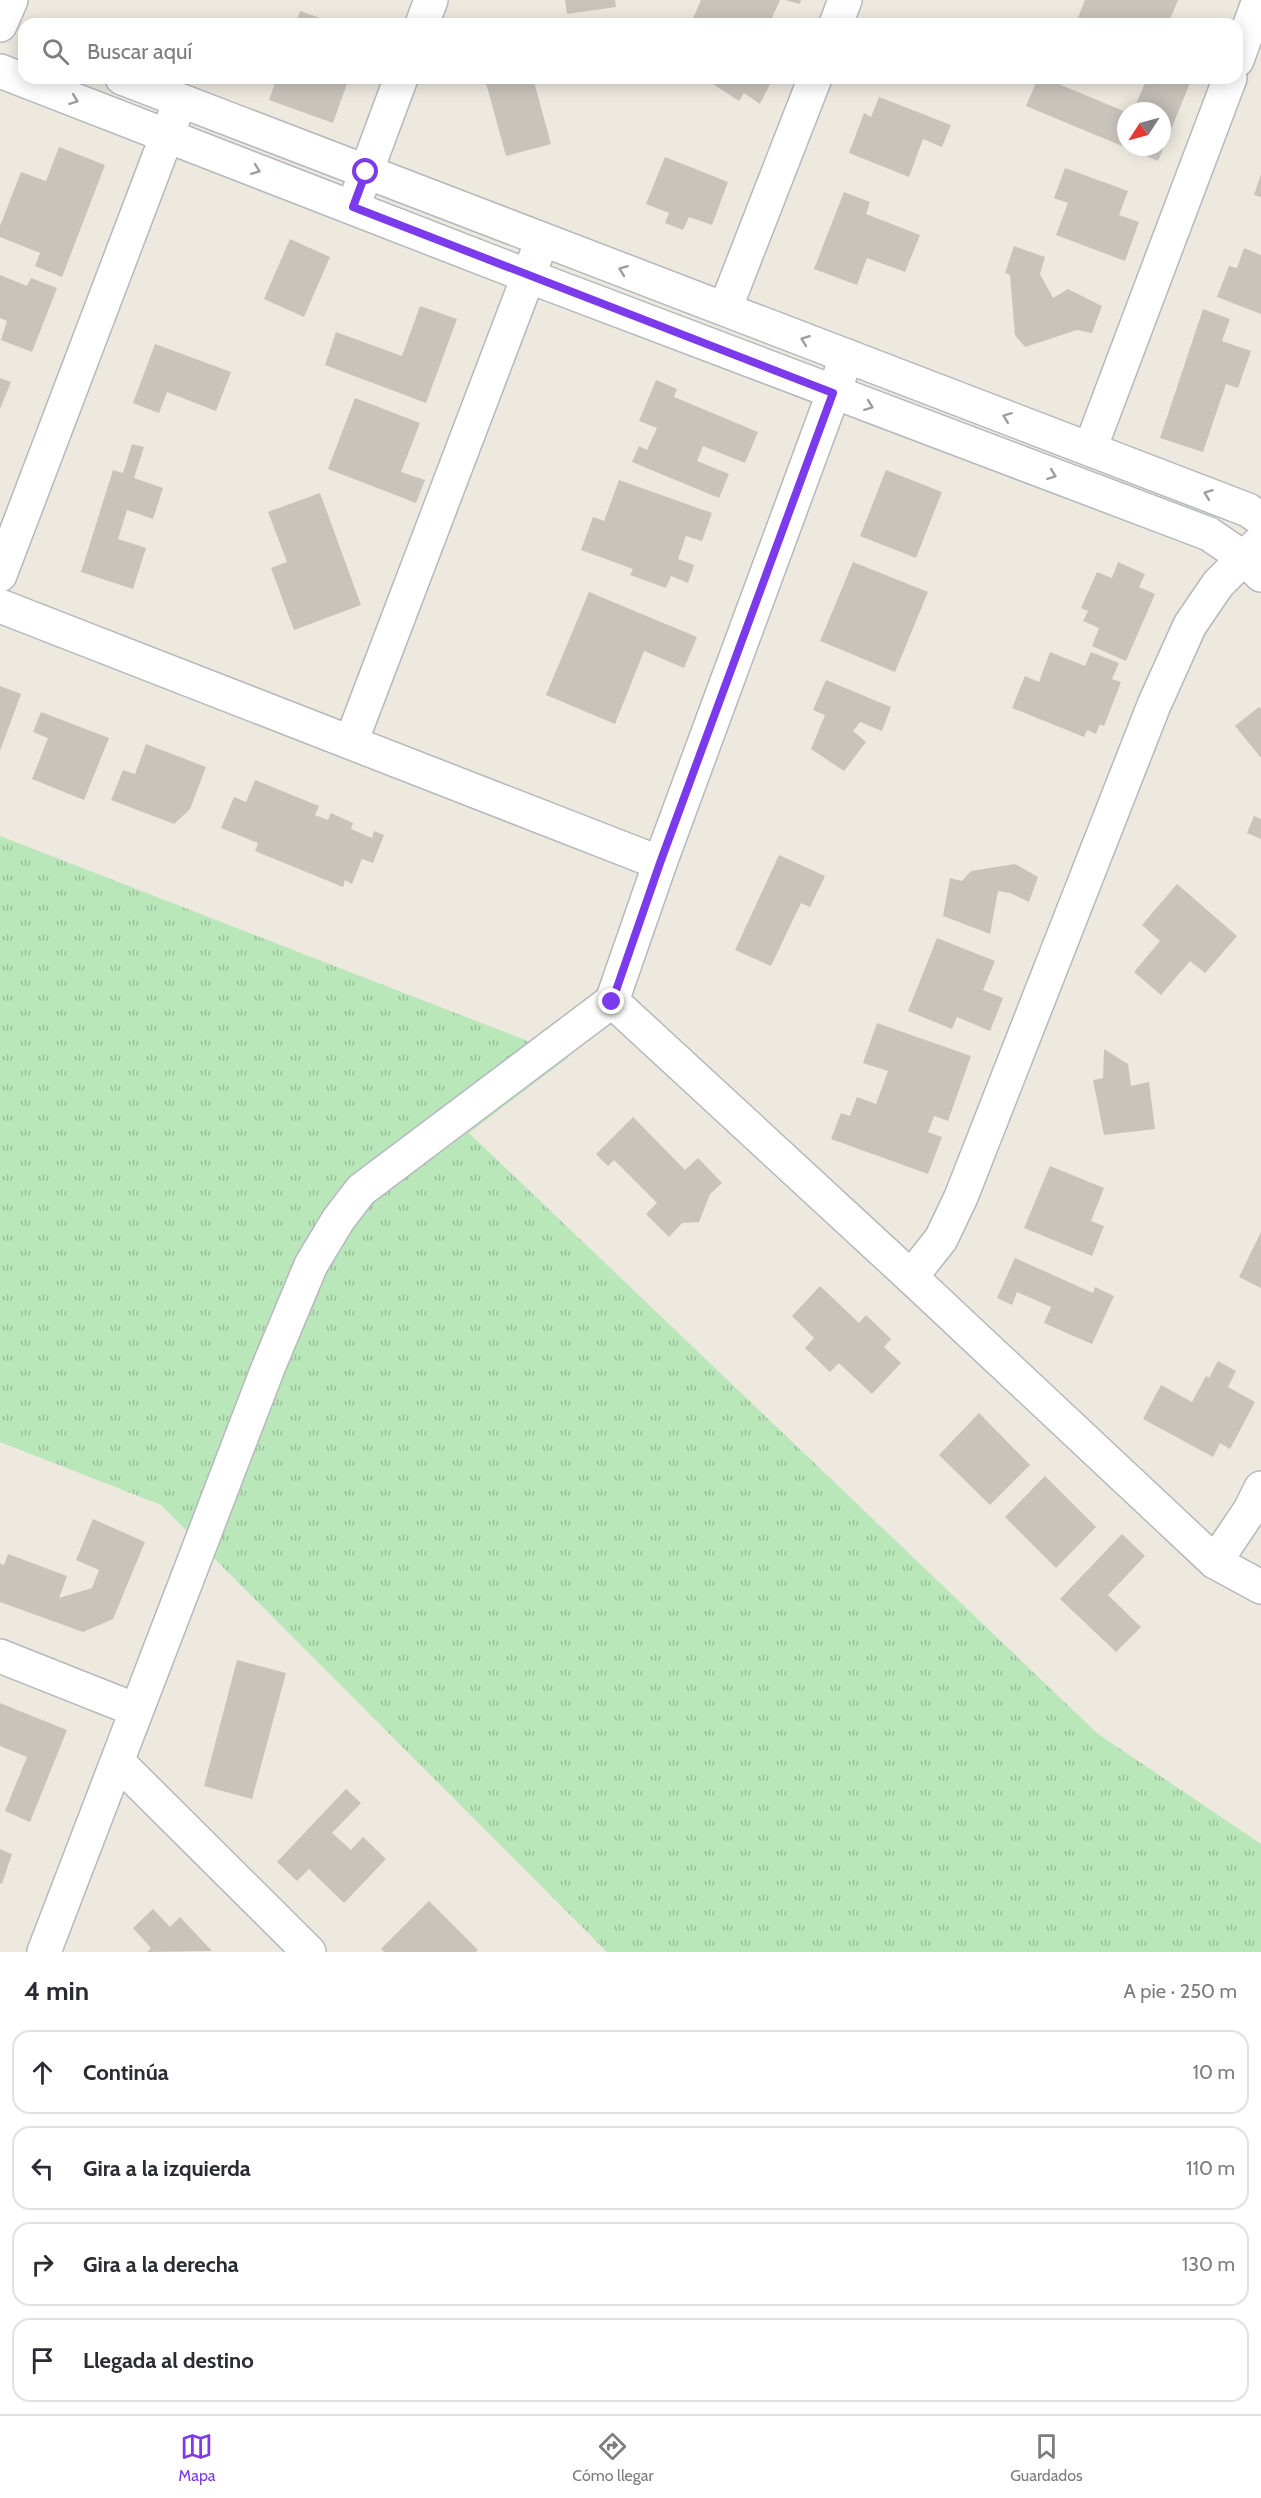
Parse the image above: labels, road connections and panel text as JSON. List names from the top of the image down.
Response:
{
  "north": "bottom left",
  "page": {
    "search": "Buscar aquí",
    "heading": ["4 min", "A pie · 250 m"],
    "list": [
      ["Continúa", "10 m"],
      ["Gira a la izquierda", "110 m"],
      ["Gira a la derecha", "130 m"],
      "Llegada al destino"
    ],
    "nav": ["Mapa", "Cómo llegar", "Guardados"]
  }
}
